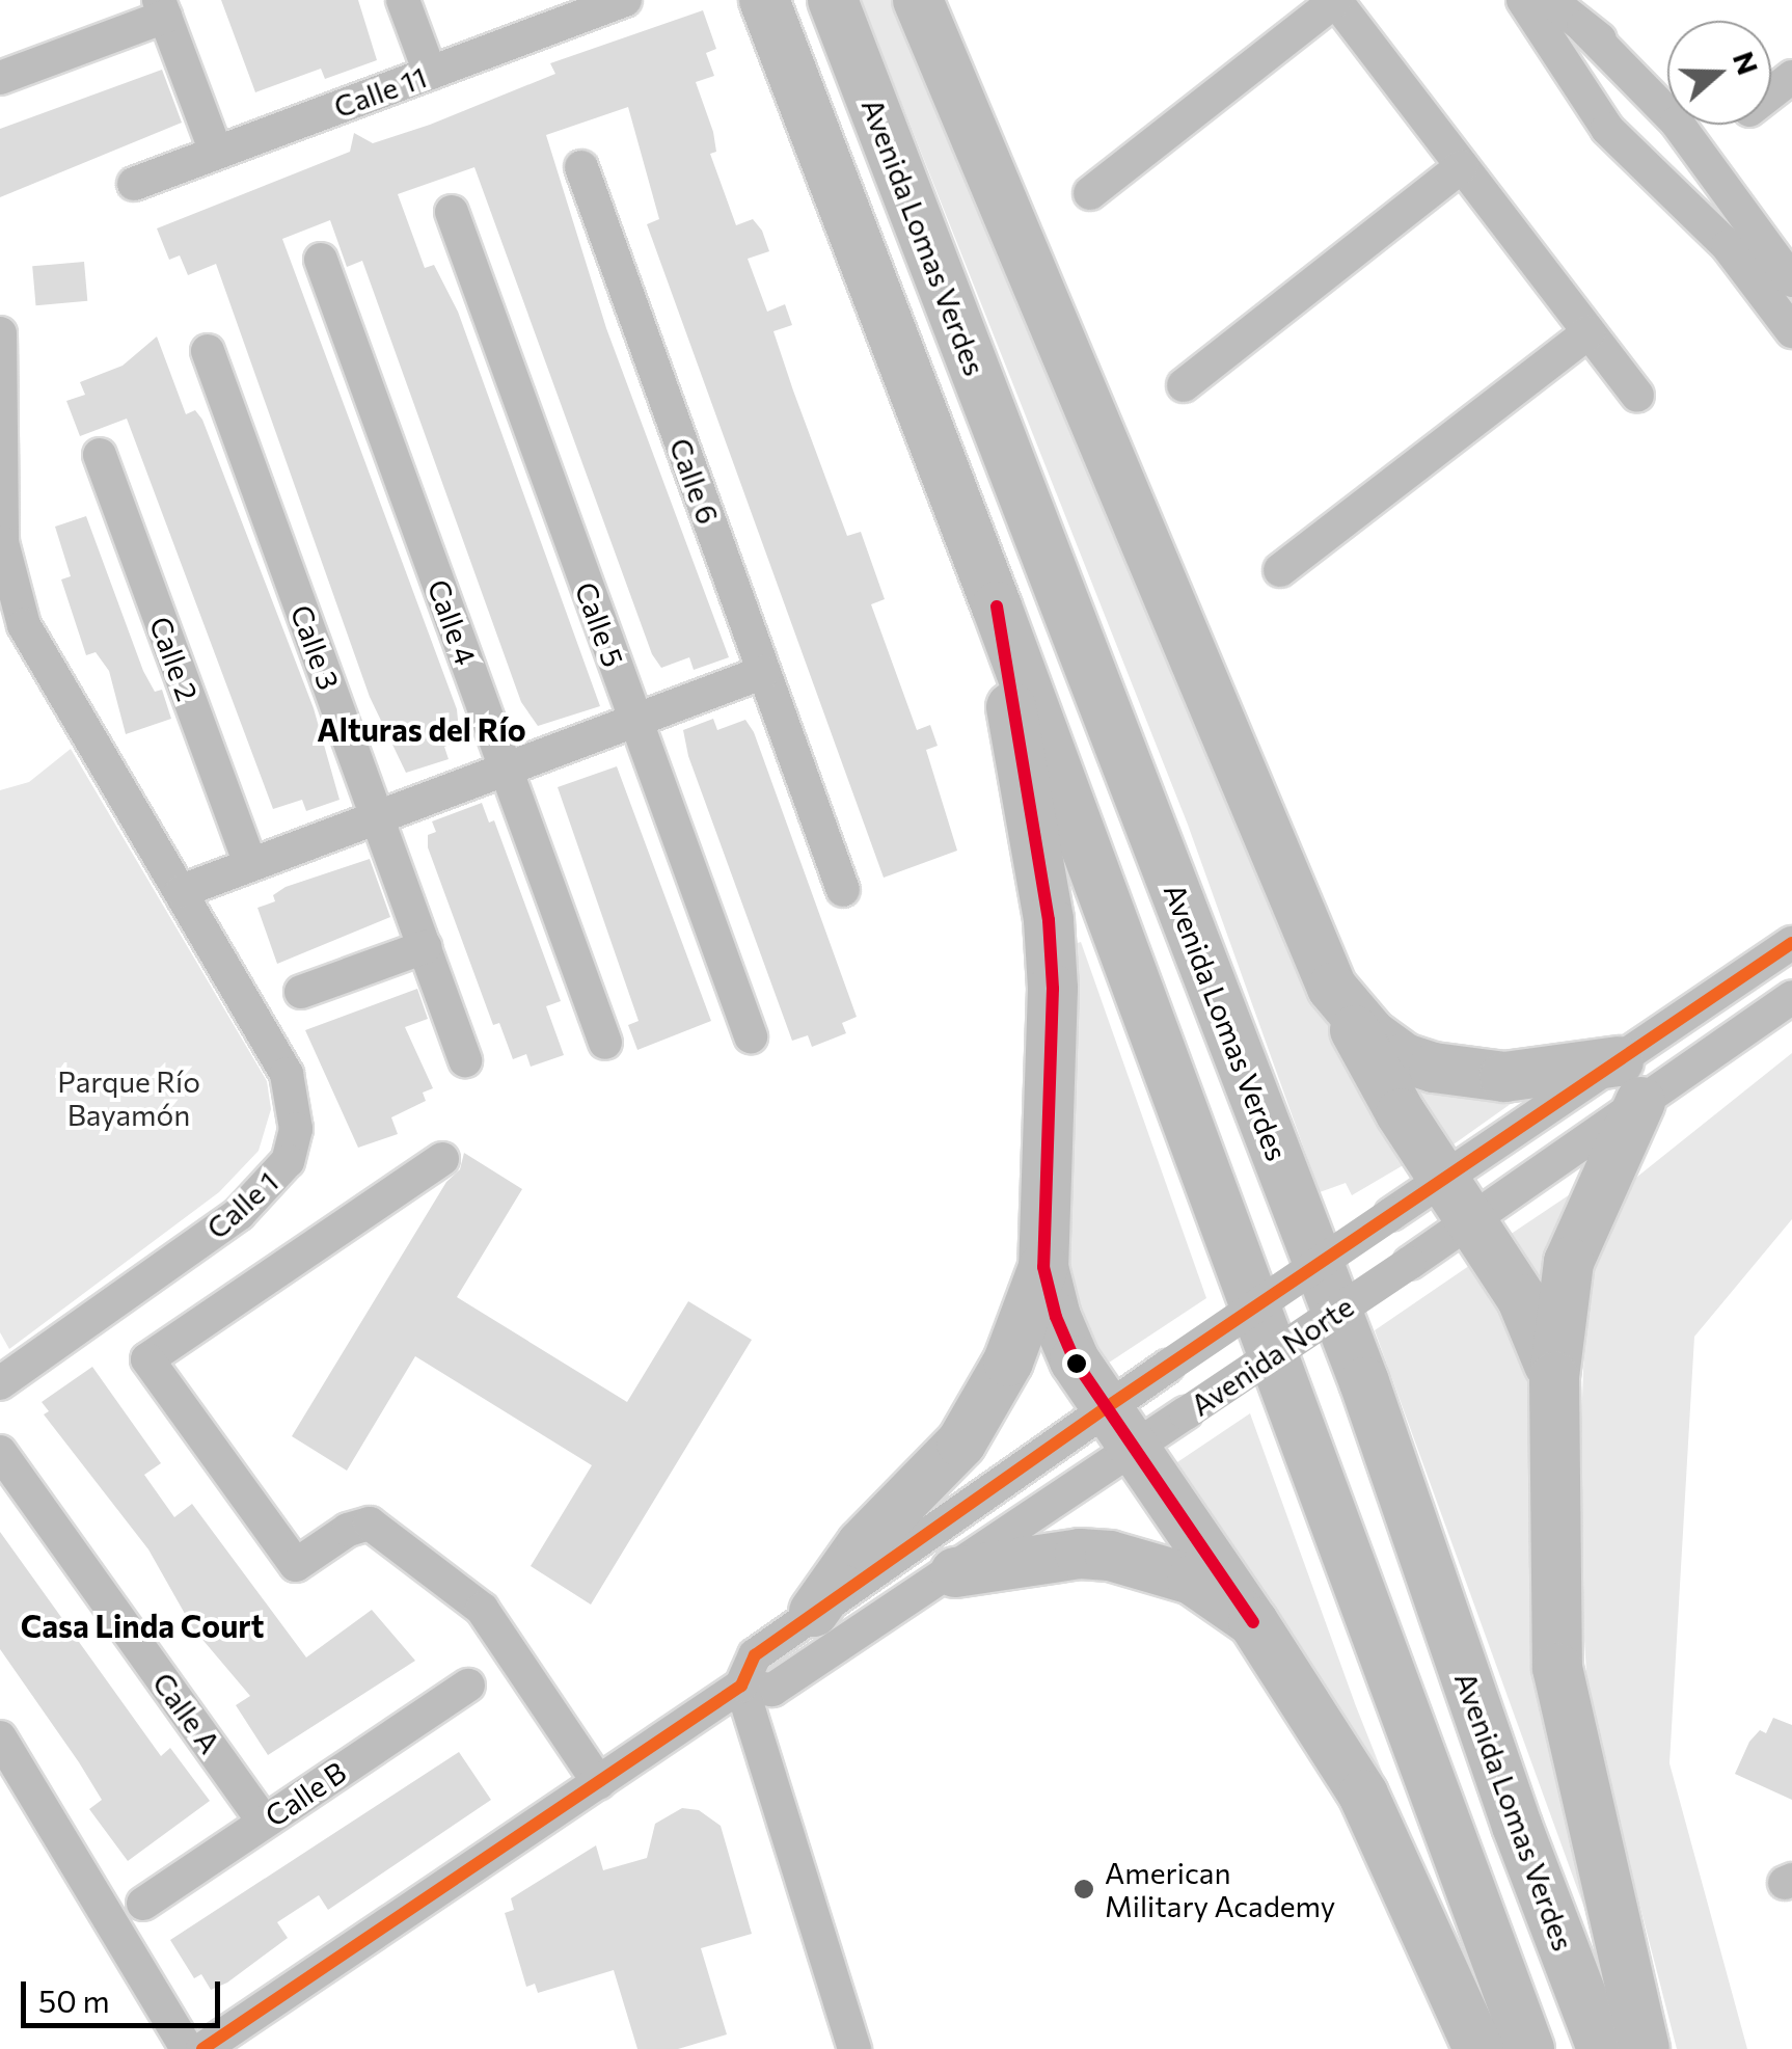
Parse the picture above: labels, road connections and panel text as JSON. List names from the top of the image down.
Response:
{
  "streets": {
    "highway": ["Avenida Lomas Verdes"],
    "street": [
      "Calle 11",
      "Calle 6",
      "Calle 4",
      "Calle 5",
      "Calle 3",
      "Calle 2",
      "Calle 1",
      "Avenida Norte",
      "Calle A",
      "Calle B"
    ]
  },
  "crossings": [
    ["Calle A", "Calle B"]
  ],
  "districts": ["Alturas del Río", "Casa Linda Court"],
  "parks": ["Parque Río Bayamón"],
  "places": ["American Military Academy"],
  "scale_bar": "50 m",
  "north": "right"
}
